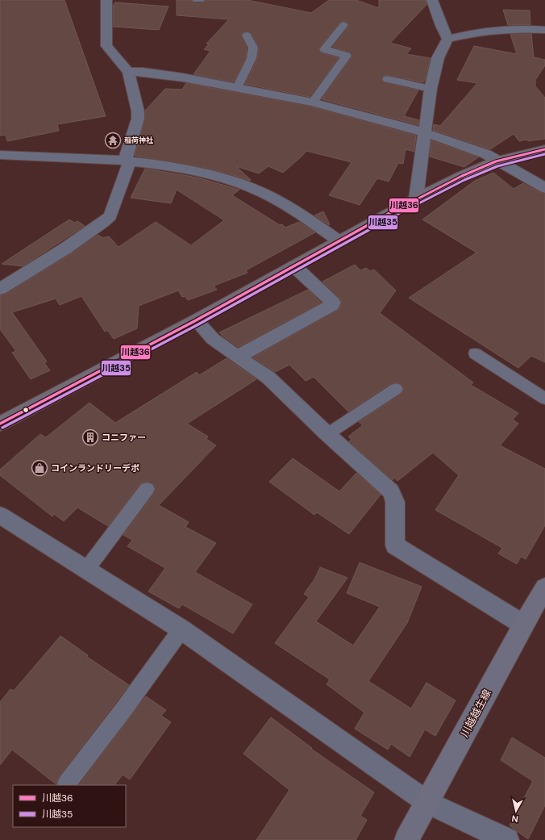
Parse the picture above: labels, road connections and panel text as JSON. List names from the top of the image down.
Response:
{
  "streets": {
    "main road": ["川越越生線"]
  },
  "places": {
    "temple": ["稲荷神社"],
    "building": ["コニファー"],
    "shop": ["コインランドリーデポ"]
  },
  "lines": ["transit line 川越36", "transit line 川越35"],
  "legend": ["川越36", "川越35"],
  "north": "bottom"
}
